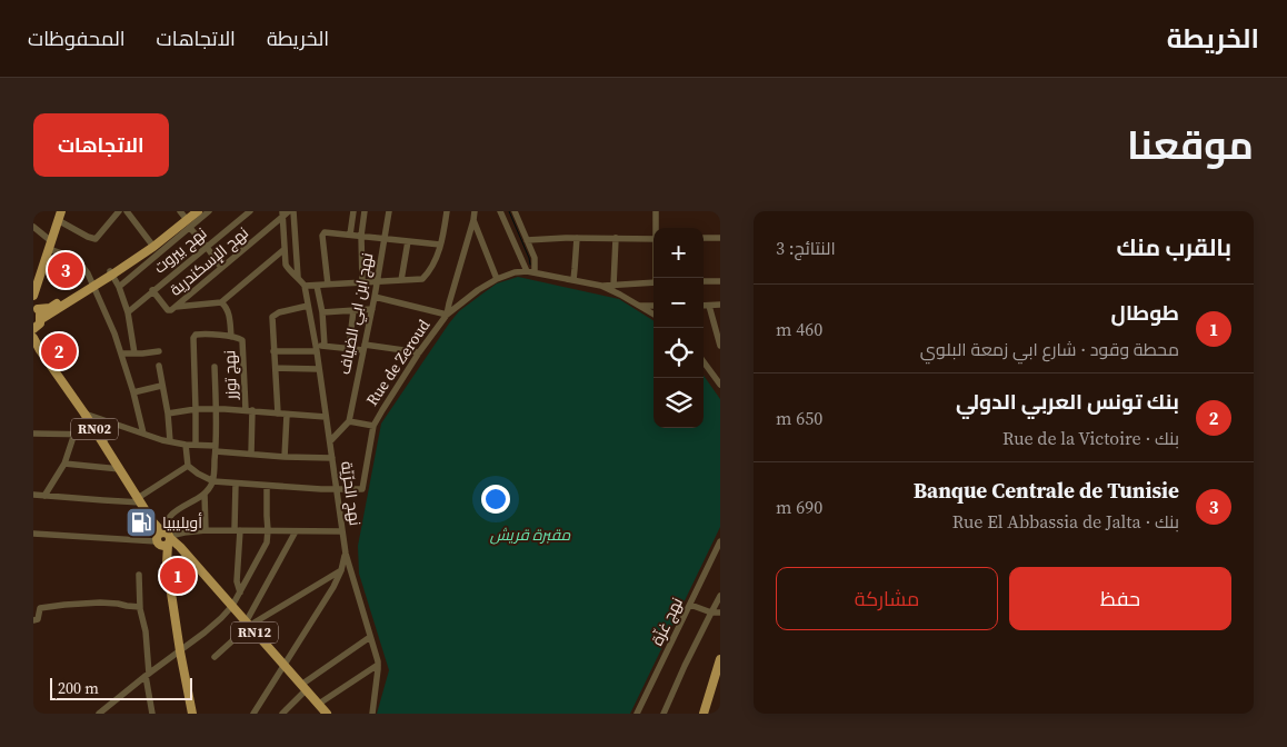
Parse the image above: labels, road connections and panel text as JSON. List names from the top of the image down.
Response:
{
  "streets": {
    "main road": ["RN02", "RN12"],
    "street": [
      "نهج بيروت",
      "نهج الإسكندرية",
      "نهج ابن ابي الضياف",
      "Rue de Zeroud",
      "نهج توزر",
      "نهج الحرّيّة",
      "نهج غزّة"
    ]
  },
  "crossings": [
    ["نهج الإسكندرية", "نهج الحرّيّة"],
    ["Rue de Zeroud", "نهج الحرّيّة"],
    ["RN02", "RN12"]
  ],
  "parks": ["مقبرة قريش"],
  "places": {
    "fuel station": ["أويليبيا"]
  },
  "scale_bar": "200 m",
  "page": {
    "header": "الخريطة",
    "nav": ["الخريطة", "الاتجاهات", "المحفوظات"],
    "title": "موقعنا",
    "buttons": [
      "الاتجاهات",
      ["حفظ", "مشاركة"]
    ],
    "heading": ["بالقرب منك", "النتائج: 3"],
    "map_buttons": ["+", "−"],
    "pins": ["3", "2", "1"],
    "list": [
      {
        "mark": "1",
        "name": "طوطال",
        "note": "محطة وقود · شارع ابي زمعة البلوي",
        "value": "460 m"
      },
      {
        "mark": "2",
        "name": "بنك تونس العربي الدولي",
        "note": "بنك · Rue de la Victoire",
        "value": "650 m"
      },
      {
        "mark": "3",
        "name": "Banque Centrale de Tunisie",
        "note": "بنك · Rue El Abbassia de Jalta",
        "value": "690 m"
      }
    ],
    "scale": "200 m"
  }
}
